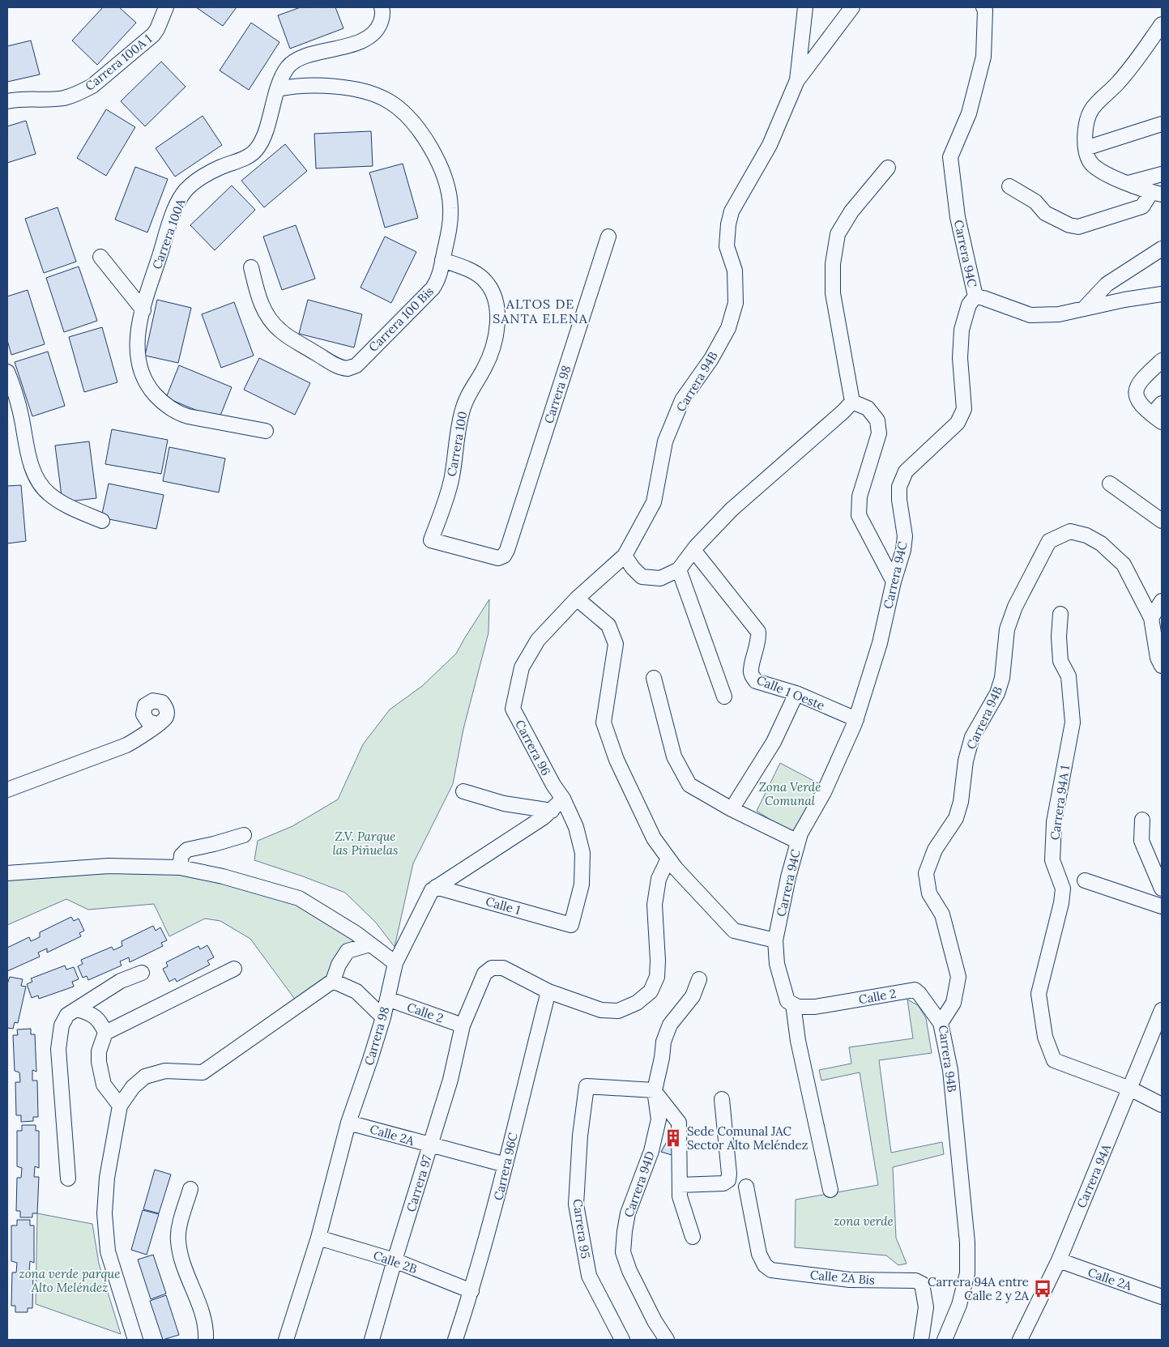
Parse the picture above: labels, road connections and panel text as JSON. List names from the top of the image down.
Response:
{
  "streets": {
    "street": [
      "Carrera 100A 1",
      "Carrera 100A",
      "Carrera 94C",
      "Carrera 100 Bis",
      "Carrera 94B",
      "Carrera 98",
      "Carrera 100",
      "Calle 1 Oeste",
      "Carrera 96",
      "Carrera 94A 1",
      "Calle 1",
      "Calle 2",
      "Calle 2A",
      "Carrera 96C",
      "Carrera 94A",
      "Carrera 97",
      "Carrera 94D",
      "Carrera 95",
      "Calle 2B",
      "Calle 2A Bis"
    ]
  },
  "crossings": [
    ["Carrera 100A", "Carrera 100 Bis"],
    ["Carrera 94C", "Calle 1 Oeste"],
    ["Carrera 94C", "Calle 2"],
    ["Carrera 100 Bis", "Carrera 100"],
    ["Carrera 94B", "Carrera 96"],
    ["Carrera 94B", "Calle 2"],
    ["Carrera 98", "Carrera 100"],
    ["Carrera 98", "Carrera 96"],
    ["Carrera 98", "Calle 1"],
    ["Carrera 98", "Calle 2"],
    ["Carrera 98", "Calle 2A"],
    ["Carrera 98", "Calle 2B"],
    ["Carrera 96", "Calle 1"],
    ["Carrera 94A 1", "Carrera 94A"],
    ["Calle 2", "Carrera 97"],
    ["Calle 2A", "Carrera 96C"],
    ["Calle 2A", "Carrera 94A"],
    ["Calle 2A", "Carrera 97"],
    ["Carrera 96C", "Carrera 97"],
    ["Carrera 96C", "Calle 2B"],
    ["Carrera 97", "Calle 2B"],
    ["Carrera 94D", "Carrera 95"]
  ],
  "districts": ["ALTOS DE SANTA ELENA"],
  "parks": [
    "Zona Verde Comunal",
    "Z.V. Parque las Piñuelas",
    "zona verde",
    "zona verde parque Alto Meléndez"
  ],
  "places": {
    "building": ["Sede Comunal JAC Sector Alto Meléndez"],
    "bus stop": ["Carrera 94A entre Calle 2 y 2A"]
  }
}
